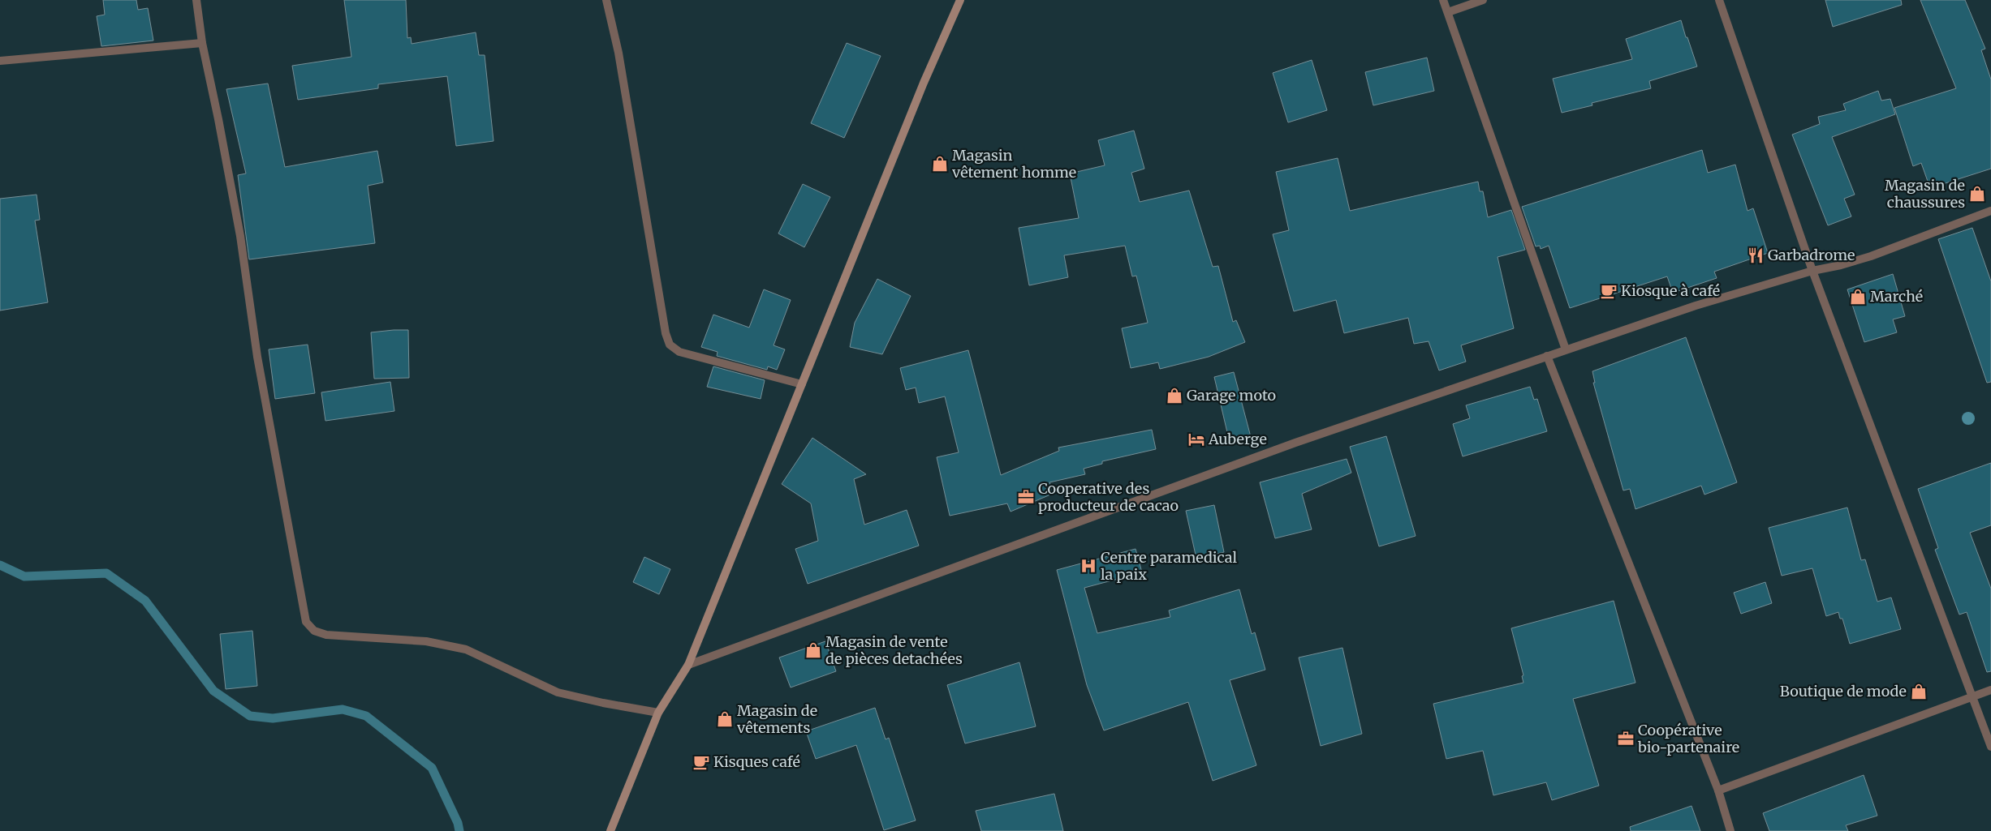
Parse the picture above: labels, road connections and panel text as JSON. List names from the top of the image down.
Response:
{
  "places": {
    "shop": [
      "Magasin vêtement homme",
      "Magasin de chaussures",
      "Marché",
      "Garage moto",
      "Magasin de vente de pièces detachées",
      "Boutique de mode",
      "Magasin de vêtements"
    ],
    "restaurant": ["Garbadrome"],
    "cafe": ["Kiosque à café", "Kisques café"],
    "hotel": ["Auberge"],
    "office": ["Cooperative des producteur de cacao", "Coopérative bio-partenaire"],
    "hospital": ["Centre paramedical la paix"]
  }
}
